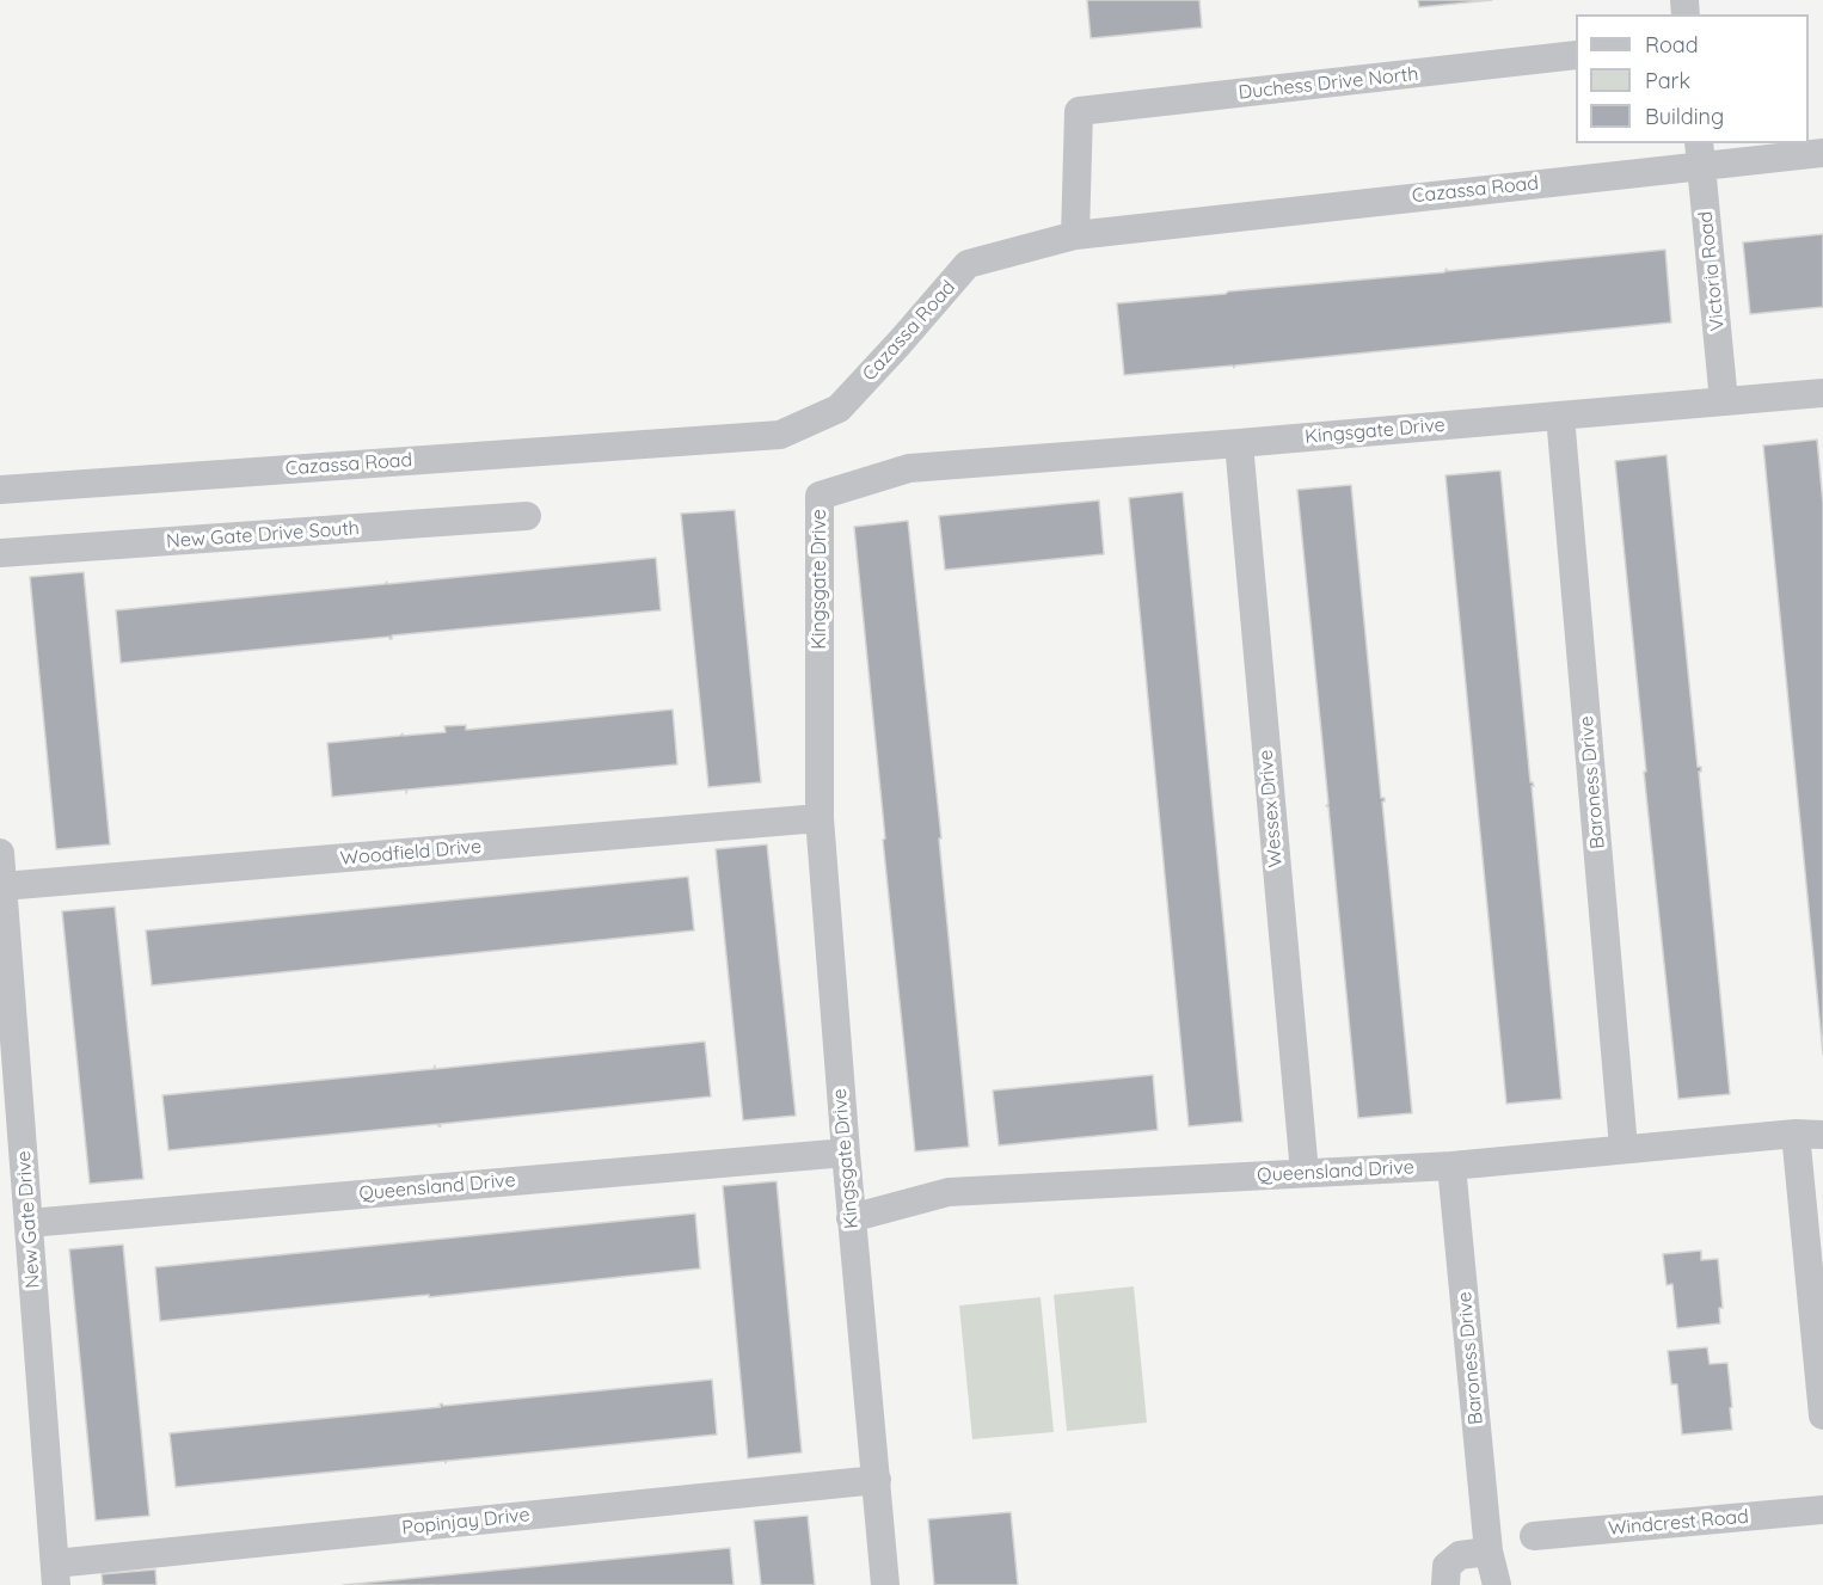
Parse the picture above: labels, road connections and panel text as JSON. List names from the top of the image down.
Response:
{
  "streets": {
    "street": [
      "Duchess Drive North",
      "Cazassa Road",
      "Victoria Road",
      "Kingsgate Drive",
      "New Gate Drive South",
      "Baroness Drive",
      "Wessex Drive",
      "Woodfield Drive",
      "Queensland Drive",
      "New Gate Drive",
      "Popinjay Drive",
      "Windcrest Road"
    ]
  },
  "crossings": [
    ["Duchess Drive North", "Cazassa Road"],
    ["Cazassa Road", "Victoria Road"],
    ["Victoria Road", "Kingsgate Drive"],
    ["Kingsgate Drive", "Baroness Drive"],
    ["Kingsgate Drive", "Wessex Drive"],
    ["Kingsgate Drive", "Woodfield Drive"],
    ["Kingsgate Drive", "Queensland Drive"],
    ["Kingsgate Drive", "Popinjay Drive"],
    ["Baroness Drive", "Queensland Drive"],
    ["Wessex Drive", "Queensland Drive"],
    ["Woodfield Drive", "New Gate Drive"],
    ["Queensland Drive", "New Gate Drive"],
    ["New Gate Drive", "Popinjay Drive"]
  ],
  "legend": ["Road", "Park", "Building"]
}
